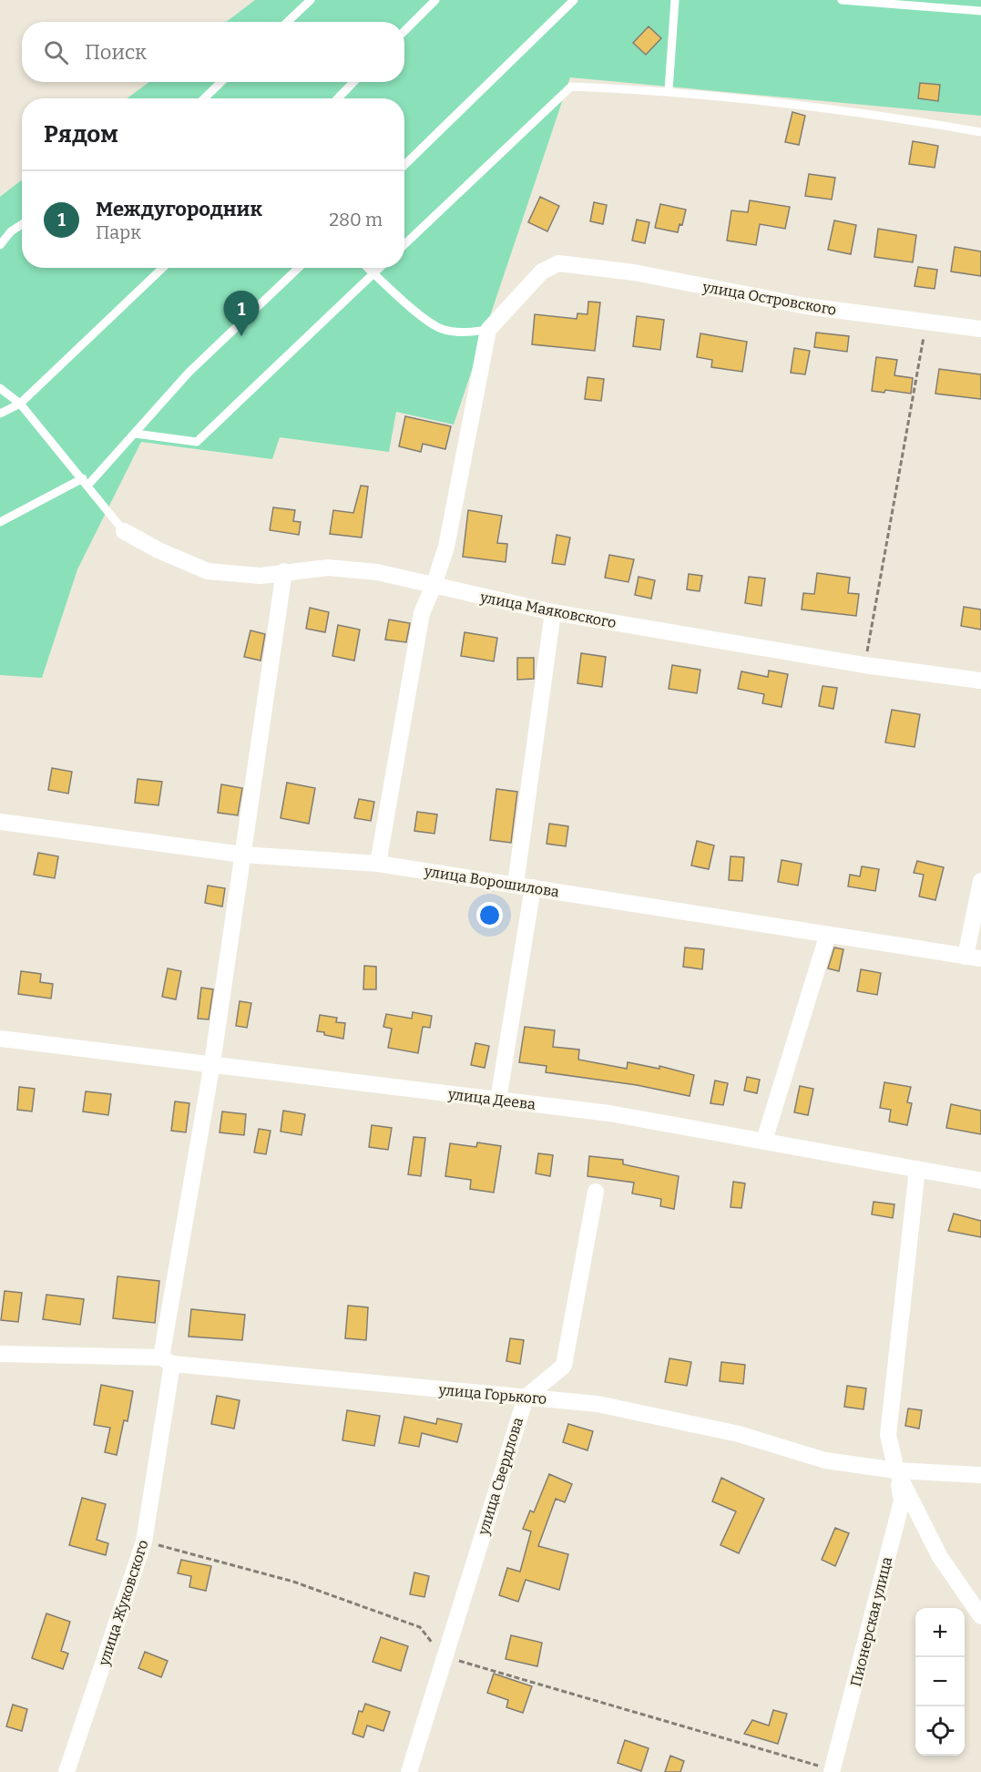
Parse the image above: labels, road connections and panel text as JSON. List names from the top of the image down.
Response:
{
  "streets": {
    "street": [
      "улица Островского",
      "улица Маяковского",
      "улица Ворошилова",
      "улица Деева",
      "улица Горького",
      "улица Свердлова",
      "улица Жуковского",
      "Пионерская улица"
    ]
  },
  "crossings": [
    ["улица Маяковского", "улица Жуковского"],
    ["улица Ворошилова", "улица Жуковского"],
    ["улица Деева", "улица Жуковского"],
    ["улица Горького", "улица Свердлова"],
    ["улица Горького", "улица Жуковского"],
    ["улица Горького", "Пионерская улица"]
  ],
  "page": {
    "search": "Поиск",
    "heading": "Рядом",
    "list": [
      {
        "mark": "1",
        "name": "Междугородник",
        "note": "Парк",
        "value": "280 m"
      }
    ],
    "pins": "1",
    "map_buttons": ["+", "−"]
  }
}
